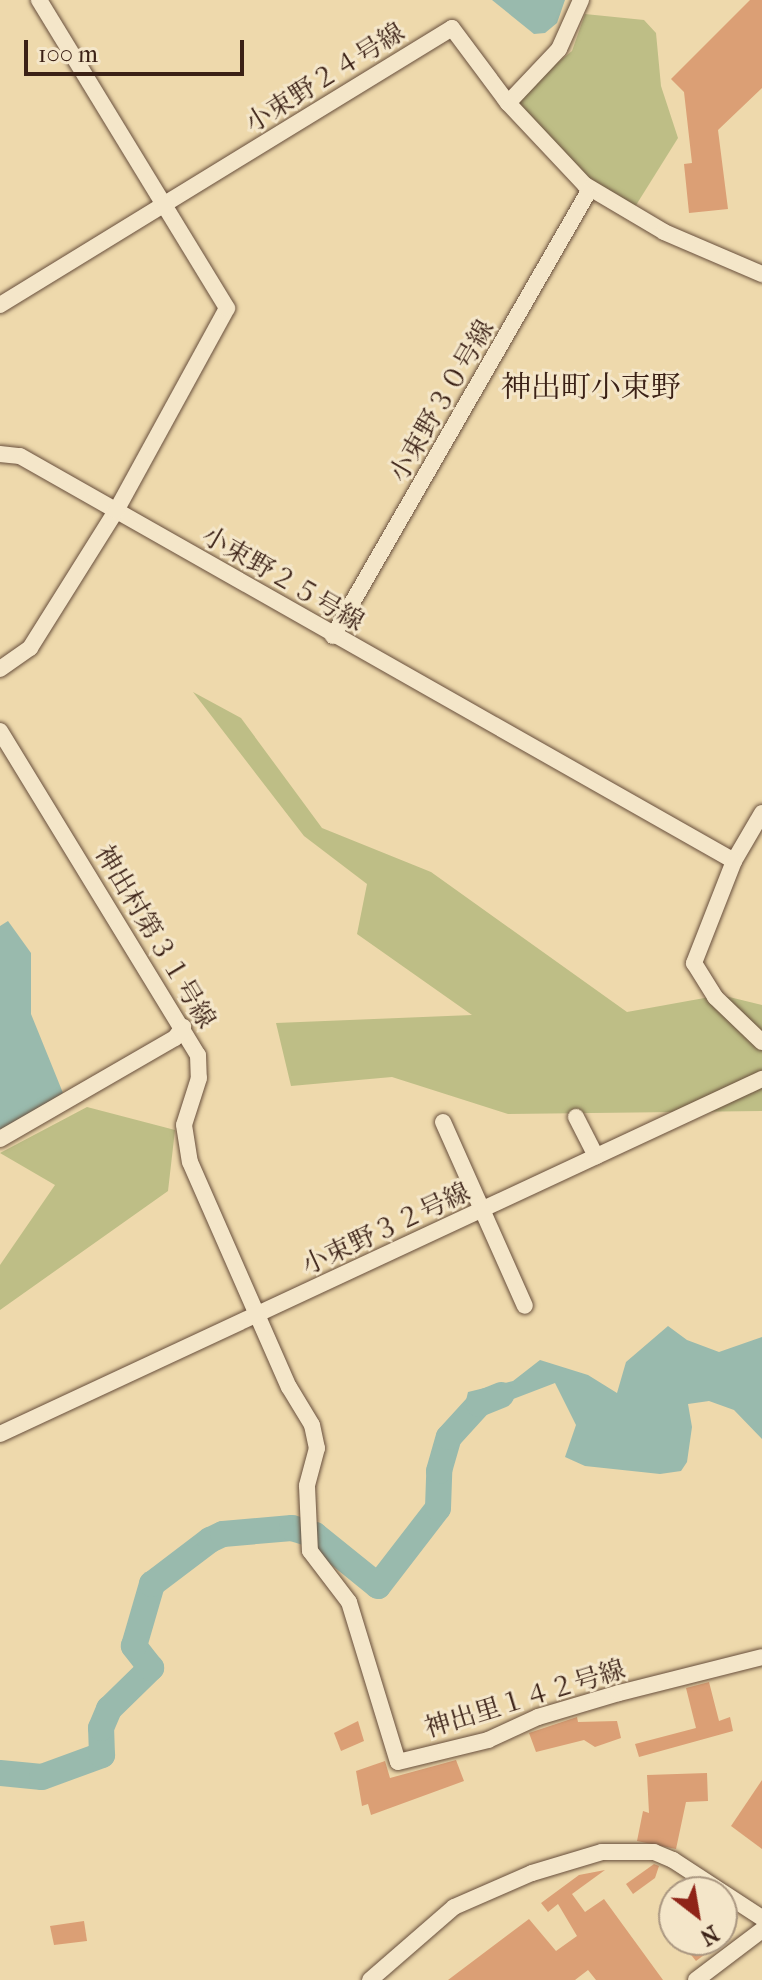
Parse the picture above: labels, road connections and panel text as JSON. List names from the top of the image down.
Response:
{
  "streets": {
    "street": [
      "小束野２４号線",
      "小束野３０号線",
      "小束野２５号線",
      "神出村第３１号線",
      "小束野３２号線",
      "神出里１４２号線"
    ]
  },
  "crossings": [
    ["小束野２４号線", "小束野３０号線"],
    ["小束野３０号線", "小束野２５号線"],
    ["神出村第３１号線", "小束野３２号線"],
    ["神出村第３１号線", "神出里１４２号線"],
    ["小束野３２号線", "神出里１４２号線"]
  ],
  "districts": ["神出町小束野"],
  "scale_bar": "100 m",
  "north": "bottom right"
}
